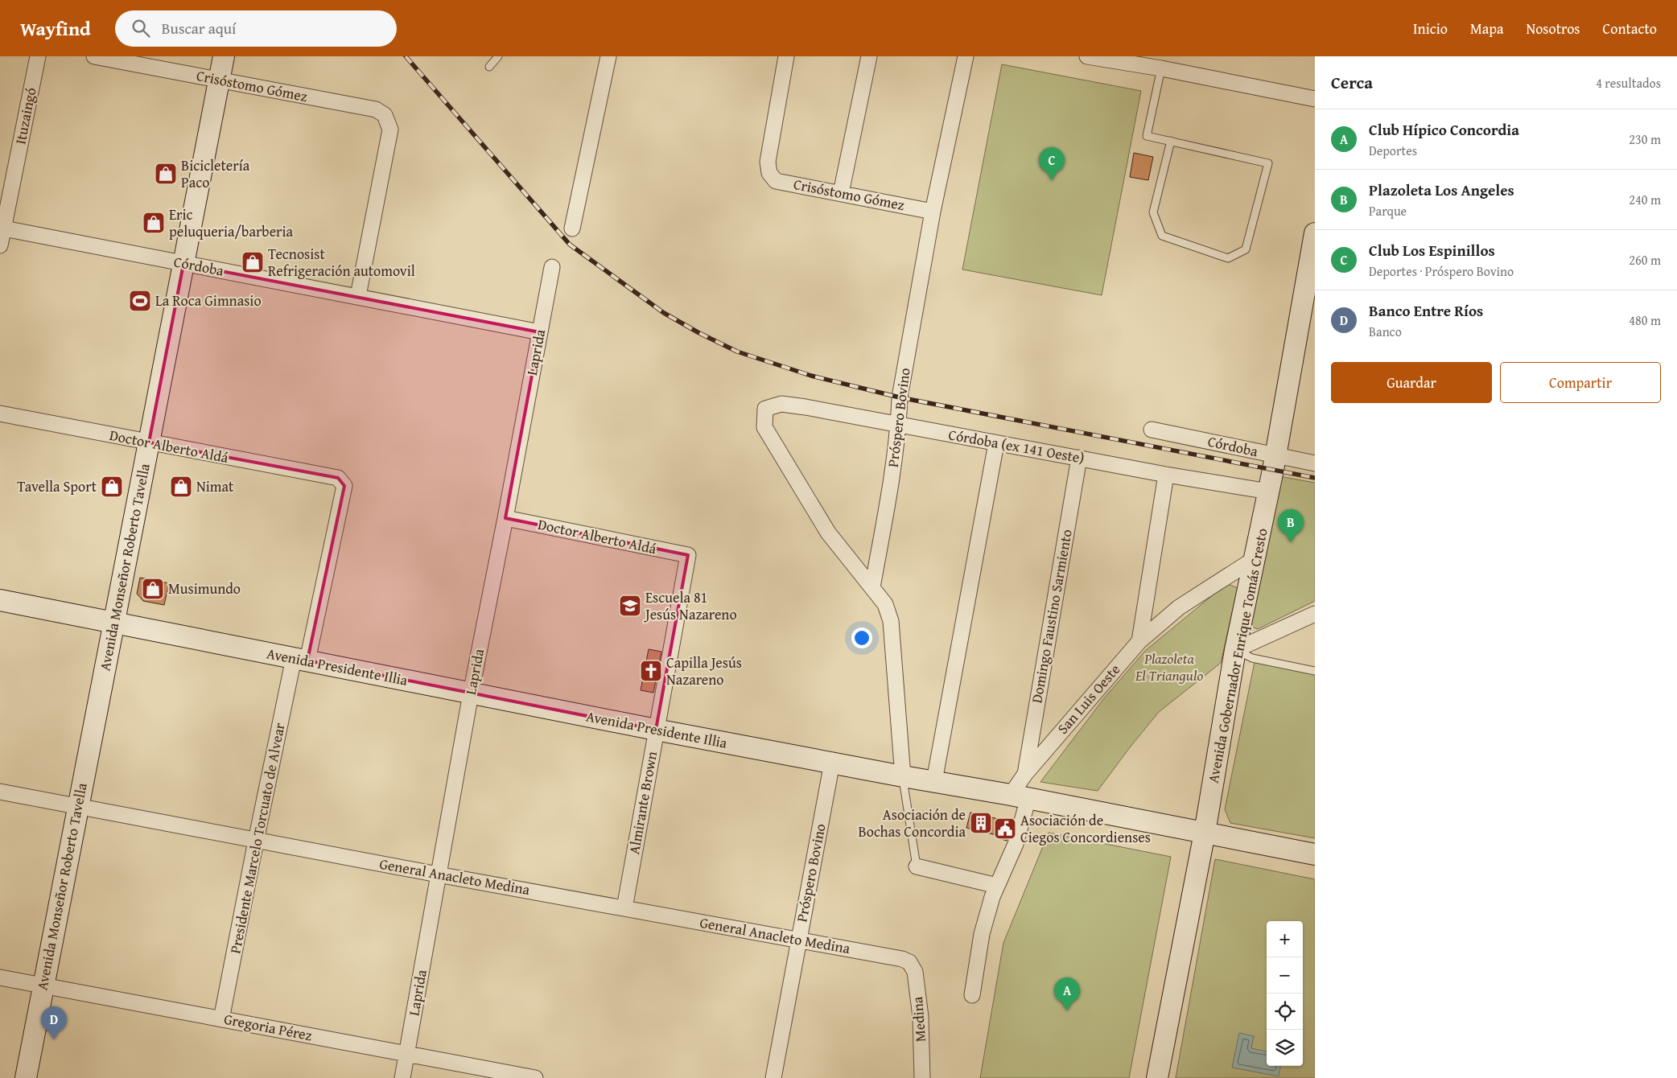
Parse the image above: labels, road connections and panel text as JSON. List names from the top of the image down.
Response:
{
  "streets": {
    "main road": ["Avenida Monseñor Roberto Tavella", "Avenida Gobernador Enrique Tomás Cresto", "Avenida Presidente Illia"],
    "street": [
      "Crisóstomo Gómez",
      "Ituzaingó",
      "Córdoba",
      "Laprida",
      "Próspero Bovino",
      "Doctor Alberto Aldá",
      "Córdoba (ex 141 Oeste)",
      "Domingo Faustino Sarmiento",
      "San Luis Oeste",
      "Almirante Brown",
      "Presidente Marcelo Torcuato de Alvear",
      "General Anacleto Medina",
      "Medina",
      "Gregoria Pérez"
    ]
  },
  "crossings": [
    ["Crisóstomo Gómez", "Córdoba"],
    ["Crisóstomo Gómez", "Próspero Bovino"],
    ["Crisóstomo Gómez", "Avenida Monseñor Roberto Tavella"],
    ["Ituzaingó", "Córdoba"],
    ["Córdoba", "Laprida"],
    ["Córdoba", "Avenida Monseñor Roberto Tavella"],
    ["Córdoba", "Avenida Gobernador Enrique Tomás Cresto"],
    ["Laprida", "Doctor Alberto Aldá"],
    ["Laprida", "Avenida Presidente Illia"],
    ["Laprida", "General Anacleto Medina"],
    ["Laprida", "Gregoria Pérez"],
    ["Próspero Bovino", "Córdoba (ex 141 Oeste)"],
    ["Próspero Bovino", "Avenida Presidente Illia"],
    ["Próspero Bovino", "General Anacleto Medina"],
    ["Doctor Alberto Aldá", "Avenida Monseñor Roberto Tavella"],
    ["Doctor Alberto Aldá", "Almirante Brown"],
    ["Doctor Alberto Aldá", "Presidente Marcelo Torcuato de Alvear"],
    ["Córdoba (ex 141 Oeste)", "Domingo Faustino Sarmiento"],
    ["Córdoba (ex 141 Oeste)", "Avenida Gobernador Enrique Tomás Cresto"],
    ["Avenida Monseñor Roberto Tavella", "Avenida Presidente Illia"],
    ["Avenida Monseñor Roberto Tavella", "General Anacleto Medina"],
    ["Avenida Monseñor Roberto Tavella", "Gregoria Pérez"],
    ["Domingo Faustino Sarmiento", "San Luis Oeste"],
    ["Avenida Gobernador Enrique Tomás Cresto", "Avenida Presidente Illia"],
    ["Avenida Gobernador Enrique Tomás Cresto", "San Luis Oeste"],
    ["Avenida Presidente Illia", "San Luis Oeste"],
    ["Avenida Presidente Illia", "Almirante Brown"],
    ["Avenida Presidente Illia", "Presidente Marcelo Torcuato de Alvear"],
    ["Almirante Brown", "General Anacleto Medina"],
    ["Presidente Marcelo Torcuato de Alvear", "General Anacleto Medina"],
    ["Presidente Marcelo Torcuato de Alvear", "Gregoria Pérez"],
    ["General Anacleto Medina", "Medina"]
  ],
  "parks": ["Plazoleta El Triangulo"],
  "places": {
    "shop": [
      "Bicicletería Paco",
      "Eric peluqueria/barberia",
      "Tecnosist Refrigeración automovil",
      "Tavella Sport",
      "Nimat",
      "Musimundo"
    ],
    "sports": ["La Roca Gimnasio"],
    "school or university": ["Escuela 81 Jesús Nazareno"],
    "church": ["Capilla Jesús Nazareno"],
    "building": ["Asociación de Bochas Concordia"],
    "public building": ["Asociación de Ciegos Concordienses"]
  },
  "page": {
    "header": "Wayfind",
    "search": "Buscar aquí",
    "nav": [
      "Inicio",
      "Mapa",
      "Nosotros",
      "Contacto"
    ],
    "heading": ["Cerca", "4 resultados"],
    "list": [
      {
        "mark": "A",
        "name": "Club Hípico Concordia",
        "note": "Deportes",
        "value": "230 m"
      },
      {
        "mark": "B",
        "name": "Plazoleta Los Angeles",
        "note": "Parque",
        "value": "240 m"
      },
      {
        "mark": "C",
        "name": "Club Los Espinillos",
        "note": "Deportes · Próspero Bovino",
        "value": "260 m"
      },
      {
        "mark": "D",
        "name": "Banco Entre Ríos",
        "note": "Banco",
        "value": "480 m"
      }
    ],
    "pins": [
      "C",
      "B",
      "A",
      "D"
    ],
    "buttons": ["Guardar", "Compartir"],
    "map_buttons": ["+", "−"]
  }
}
